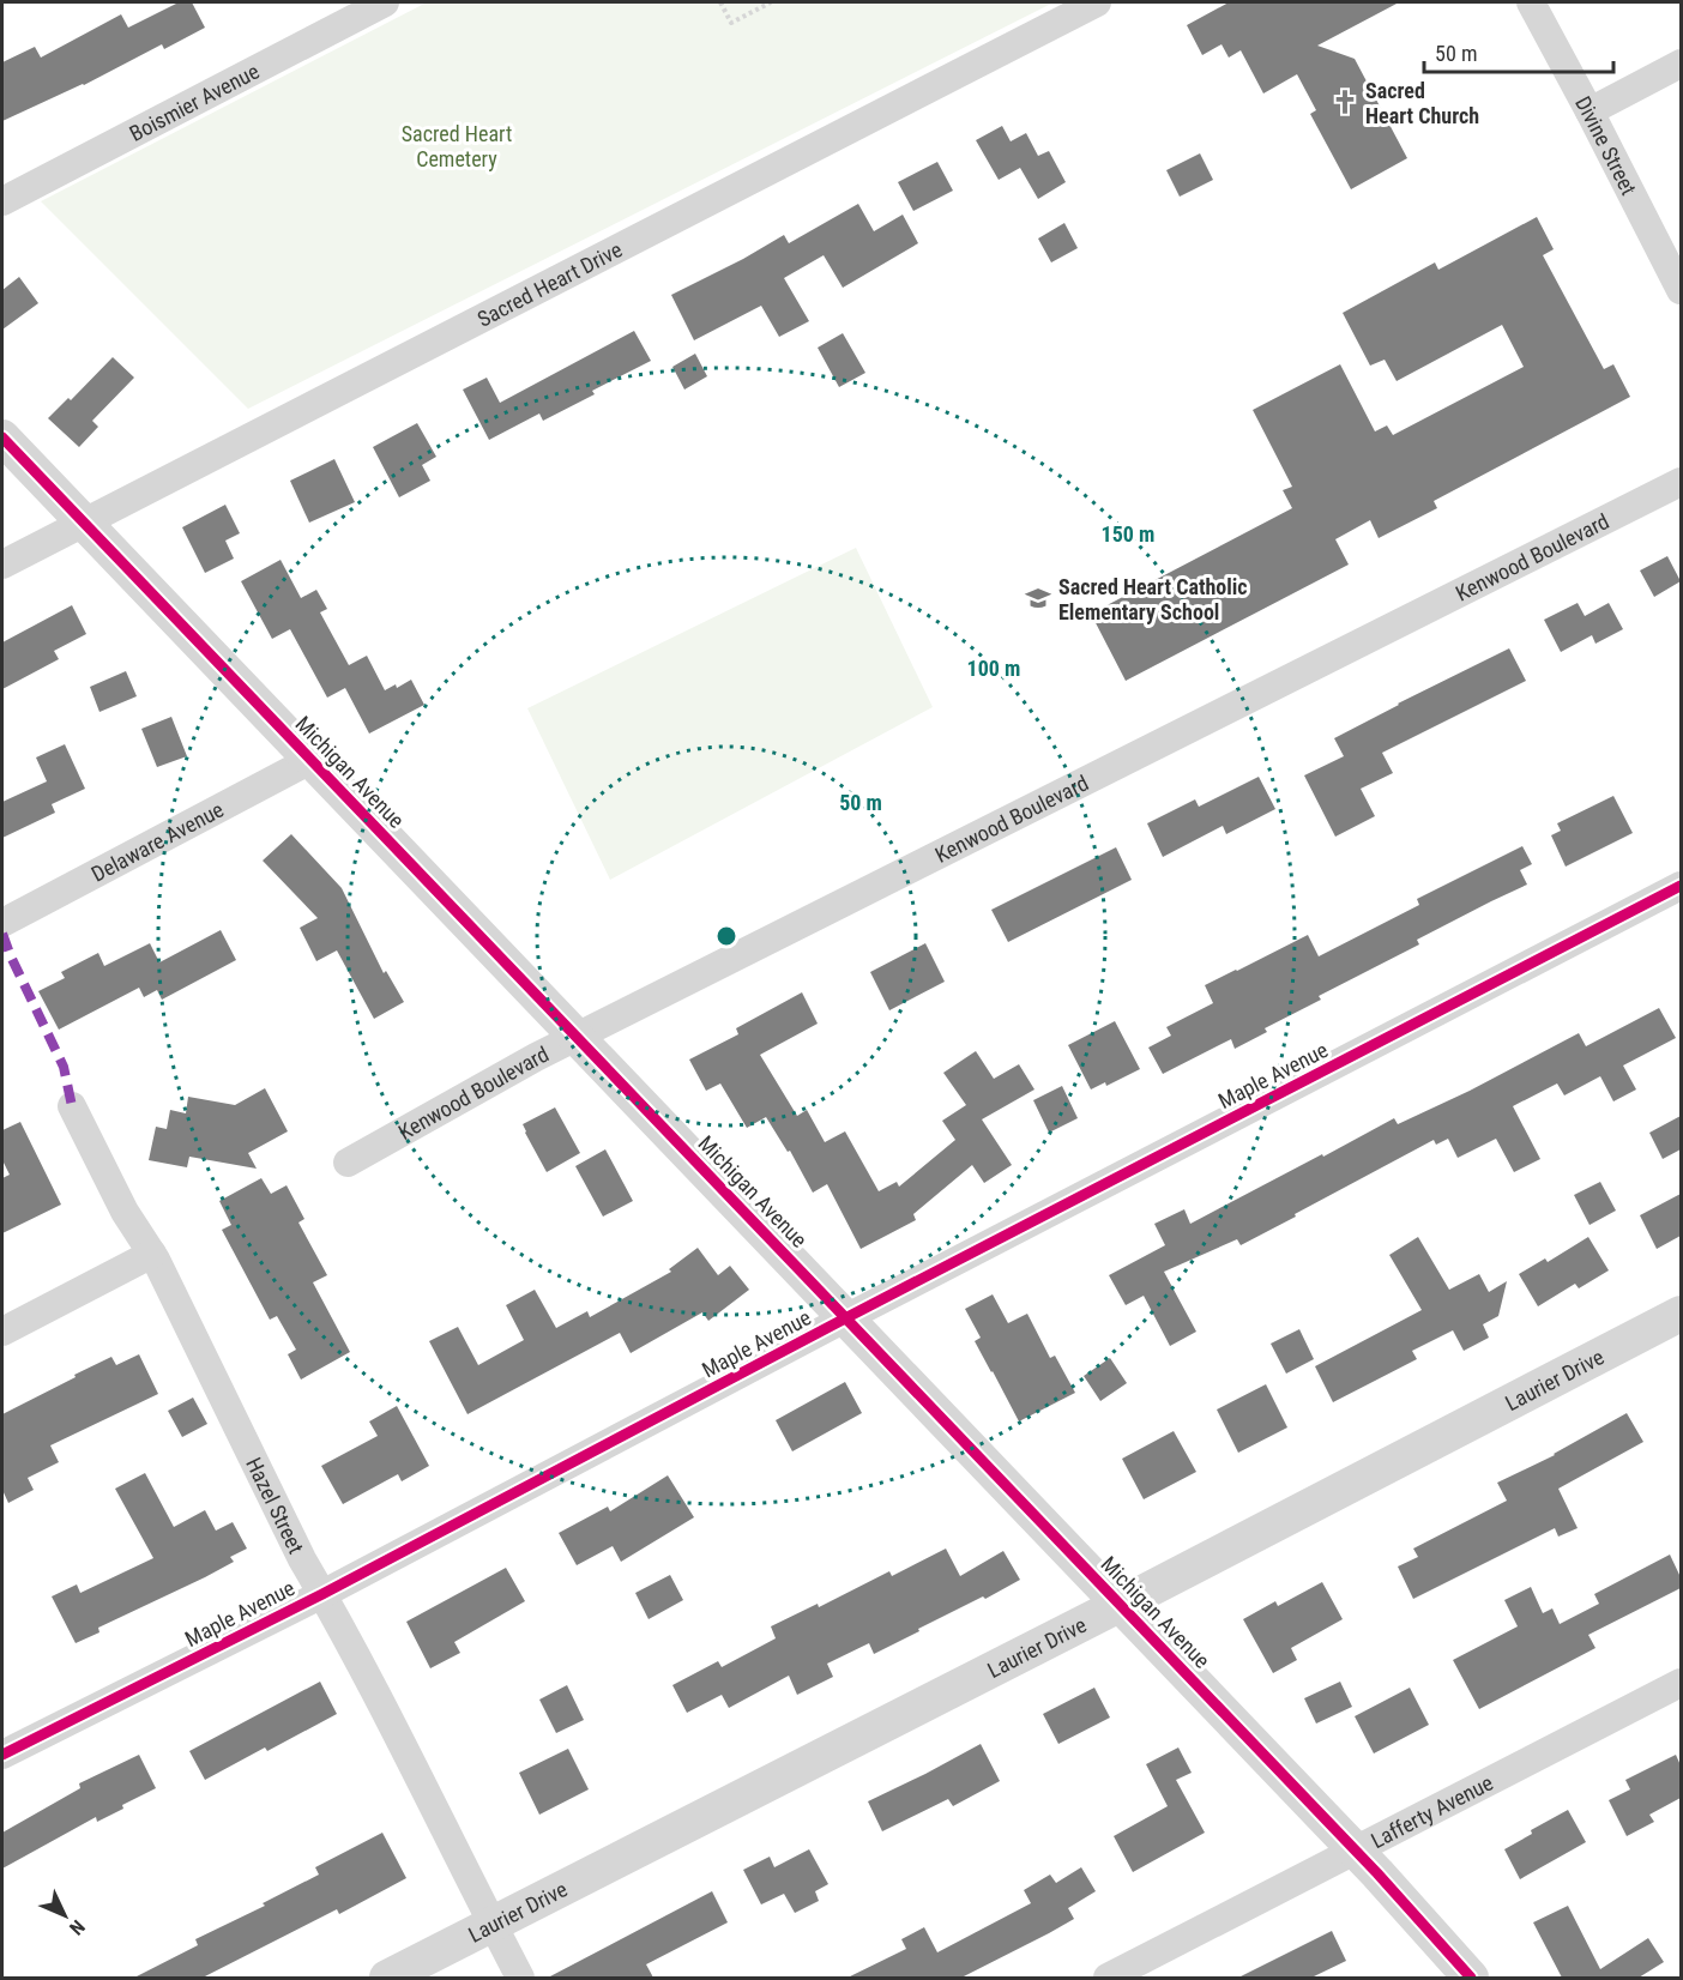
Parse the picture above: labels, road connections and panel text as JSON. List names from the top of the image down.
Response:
{
  "streets": {
    "street": [
      "Boismier Avenue",
      "Divine Street",
      "Sacred Heart Drive",
      "Kenwood Boulevard",
      "Michigan Avenue",
      "Delaware Avenue",
      "Maple Avenue",
      "Laurier Drive",
      "Hazel Street",
      "Lafferty Avenue"
    ]
  },
  "crossings": [
    ["Sacred Heart Drive", "Michigan Avenue"],
    ["Kenwood Boulevard", "Michigan Avenue"],
    ["Michigan Avenue", "Delaware Avenue"],
    ["Michigan Avenue", "Maple Avenue"],
    ["Michigan Avenue", "Laurier Drive"],
    ["Michigan Avenue", "Lafferty Avenue"],
    ["Maple Avenue", "Hazel Street"],
    ["Laurier Drive", "Hazel Street"]
  ],
  "parks": ["Sacred Heart Cemetery"],
  "places": {
    "church": ["Sacred Heart Church"],
    "school or university": ["Sacred Heart Catholic Elementary School"]
  },
  "scale_bar": "50 m",
  "north": "bottom right",
  "rings": ["150 m", "100 m", "50 m"]
}
